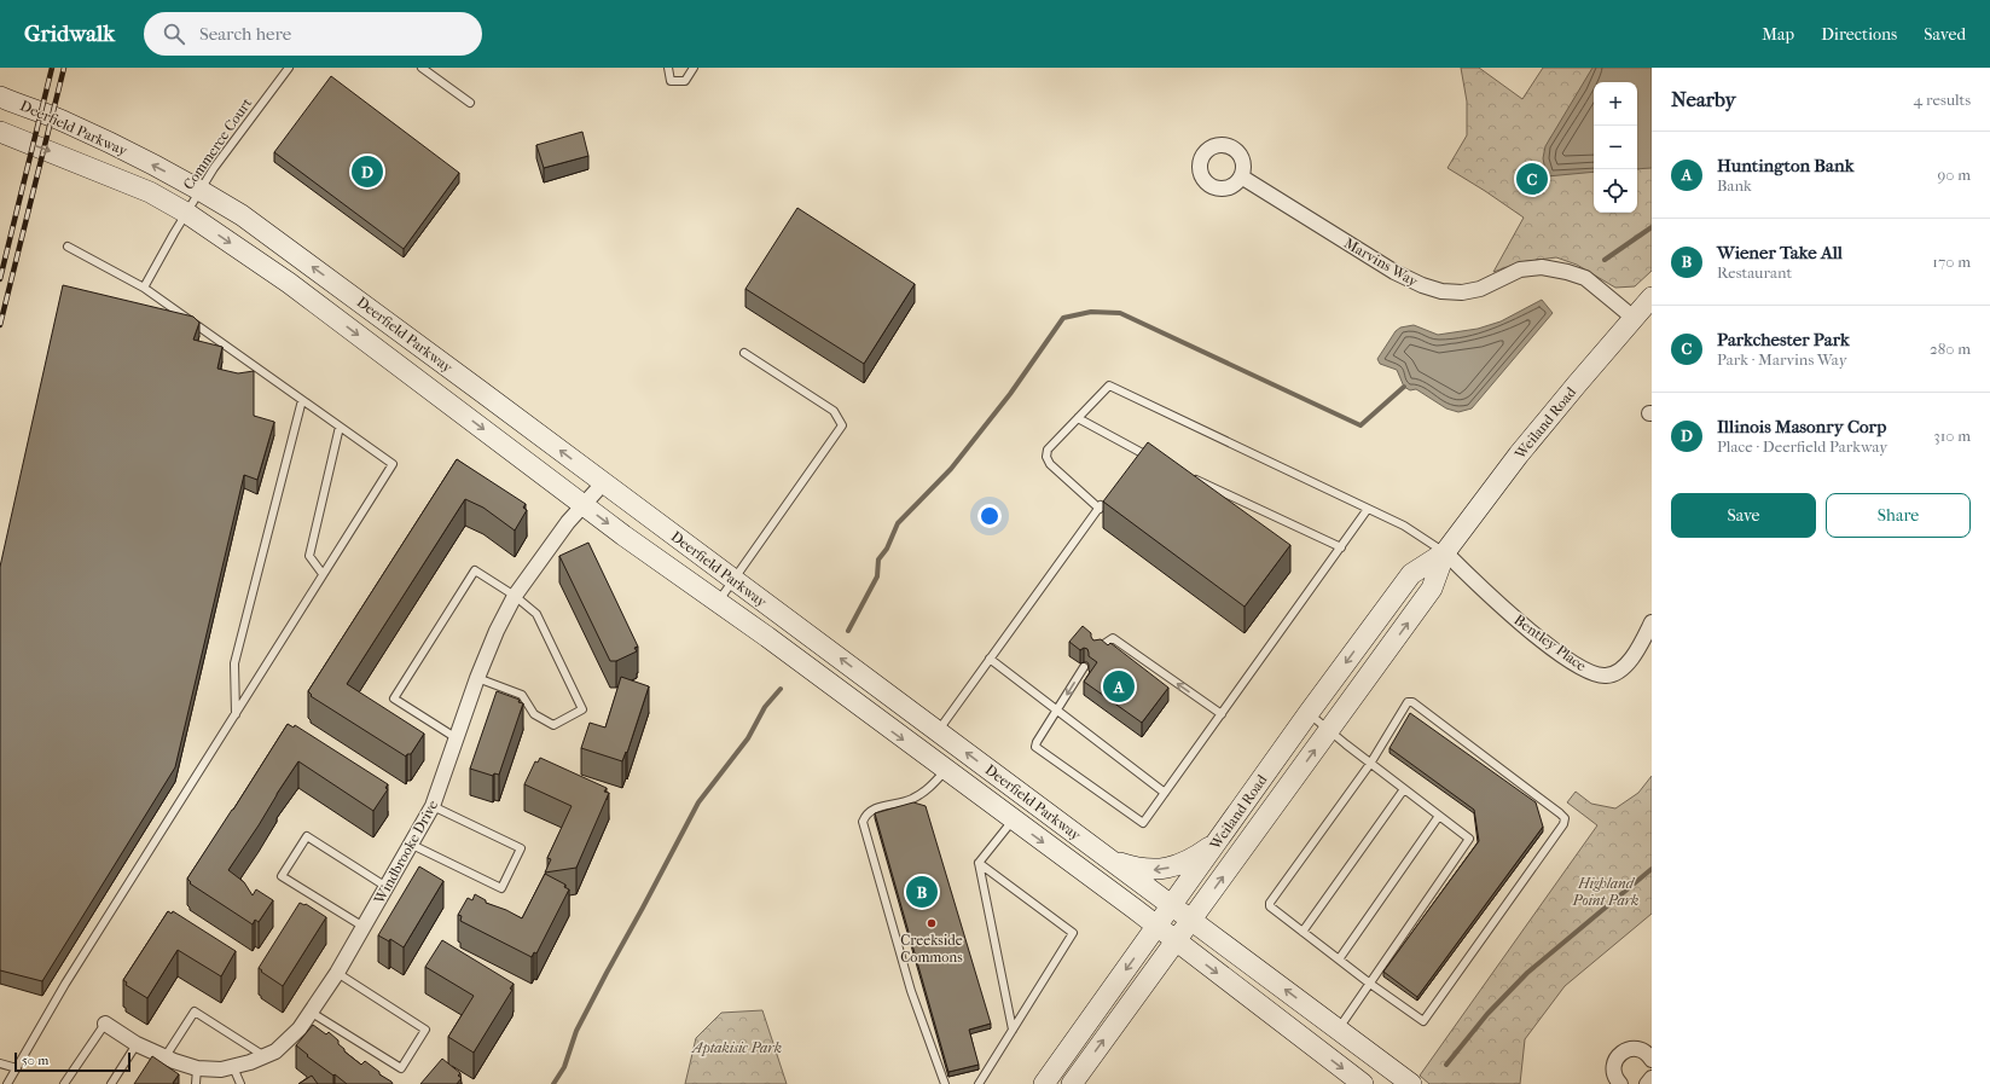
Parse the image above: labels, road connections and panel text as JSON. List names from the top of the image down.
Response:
{
  "streets": {
    "main road": ["Deerfield Parkway", "Weiland Road"],
    "street": ["Marvins Way", "Bentley Place", "Windbrooke Drive"],
    "lane": ["Commerce Court"]
  },
  "crossings": [
    ["Deerfield Parkway", "Commerce Court"],
    ["Deerfield Parkway", "Weiland Road"],
    ["Deerfield Parkway", "Windbrooke Drive"],
    ["Marvins Way", "Weiland Road"],
    ["Weiland Road", "Bentley Place"]
  ],
  "parks": ["Highland Point Park", "Aptakisic Park"],
  "places": ["Creekside Commons"],
  "scale_bar": "50 m",
  "page": {
    "header": "Gridwalk",
    "search": "Search here",
    "nav": ["Map", "Directions", "Saved"],
    "heading": ["Nearby", "4 results"],
    "map_buttons": ["+", "−"],
    "list": [
      {
        "mark": "A",
        "name": "Huntington Bank",
        "note": "Bank",
        "value": "90 m"
      },
      {
        "mark": "B",
        "name": "Wiener Take All",
        "note": "Restaurant",
        "value": "170 m"
      },
      {
        "mark": "C",
        "name": "Parkchester Park",
        "note": "Park · Marvins Way",
        "value": "280 m"
      },
      {
        "mark": "D",
        "name": "Illinois Masonry Corp",
        "note": "Place · Deerfield Parkway",
        "value": "310 m"
      }
    ],
    "pins": [
      "D",
      "C",
      "A",
      "B"
    ],
    "buttons": ["Save", "Share"],
    "scale": "50 m"
  }
}
